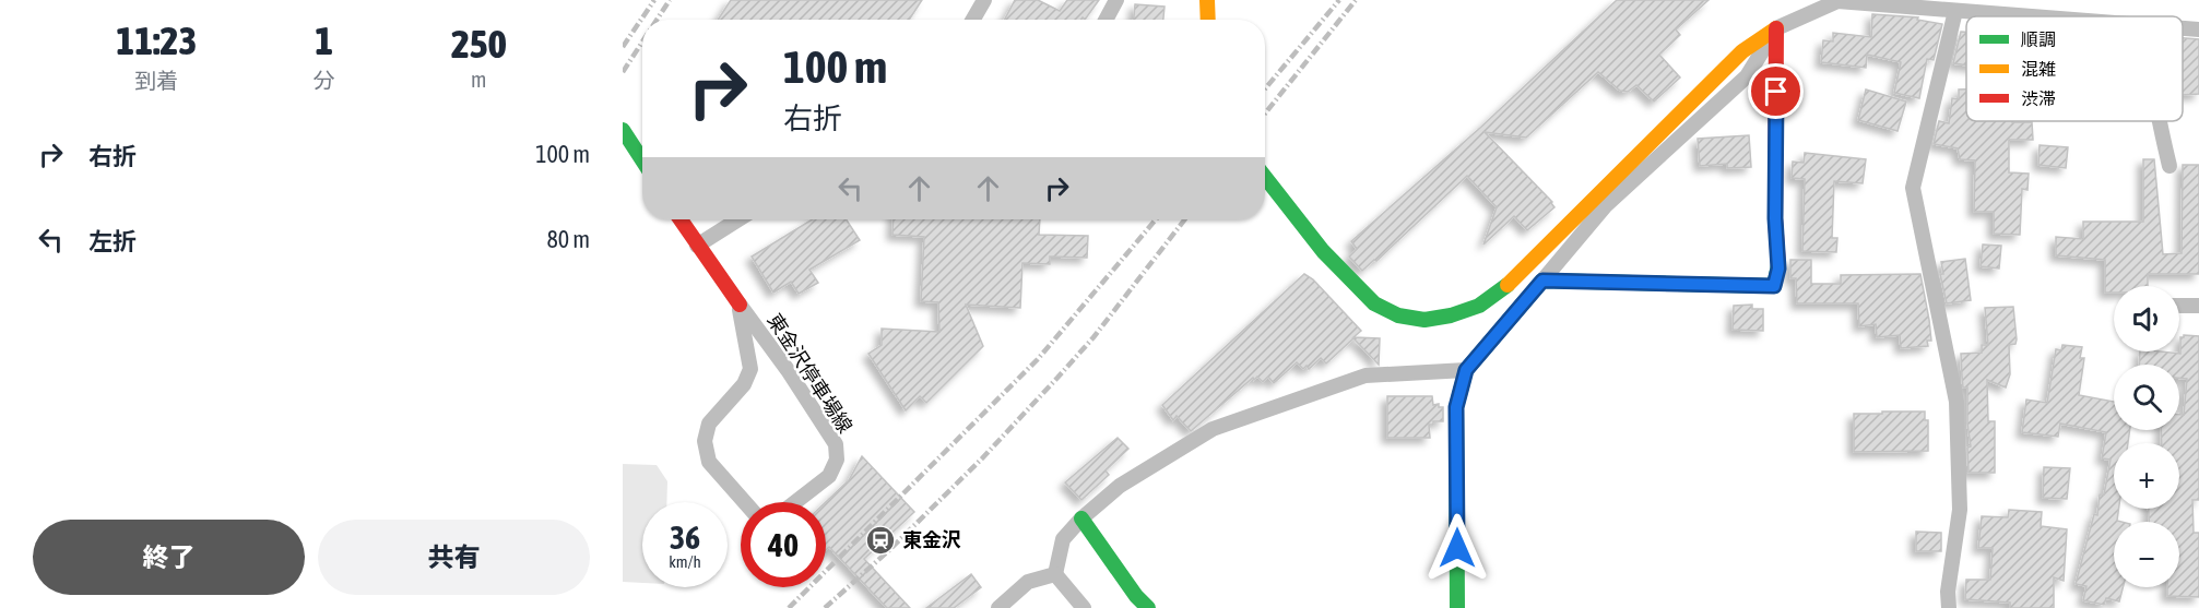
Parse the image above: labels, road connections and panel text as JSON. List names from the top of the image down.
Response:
{
  "streets": {
    "street": ["東金沢停車場線"]
  },
  "places": {
    "station": ["東金沢"]
  },
  "legend": ["順調", "混雑", "渋滞"],
  "page": {
    "eta": [
      "11:23",
      "到着",
      "1",
      "分",
      "250",
      "m"
    ],
    "turn": ["100 m", "右折"],
    "list": [
      {
        "name": "右折",
        "value": "100 m"
      },
      {
        "name": "左折",
        "value": "80 m"
      }
    ],
    "map_buttons": ["+", "−"],
    "speed": "36 km/h",
    "limit": "40",
    "buttons": ["終了", "共有"]
  }
}
